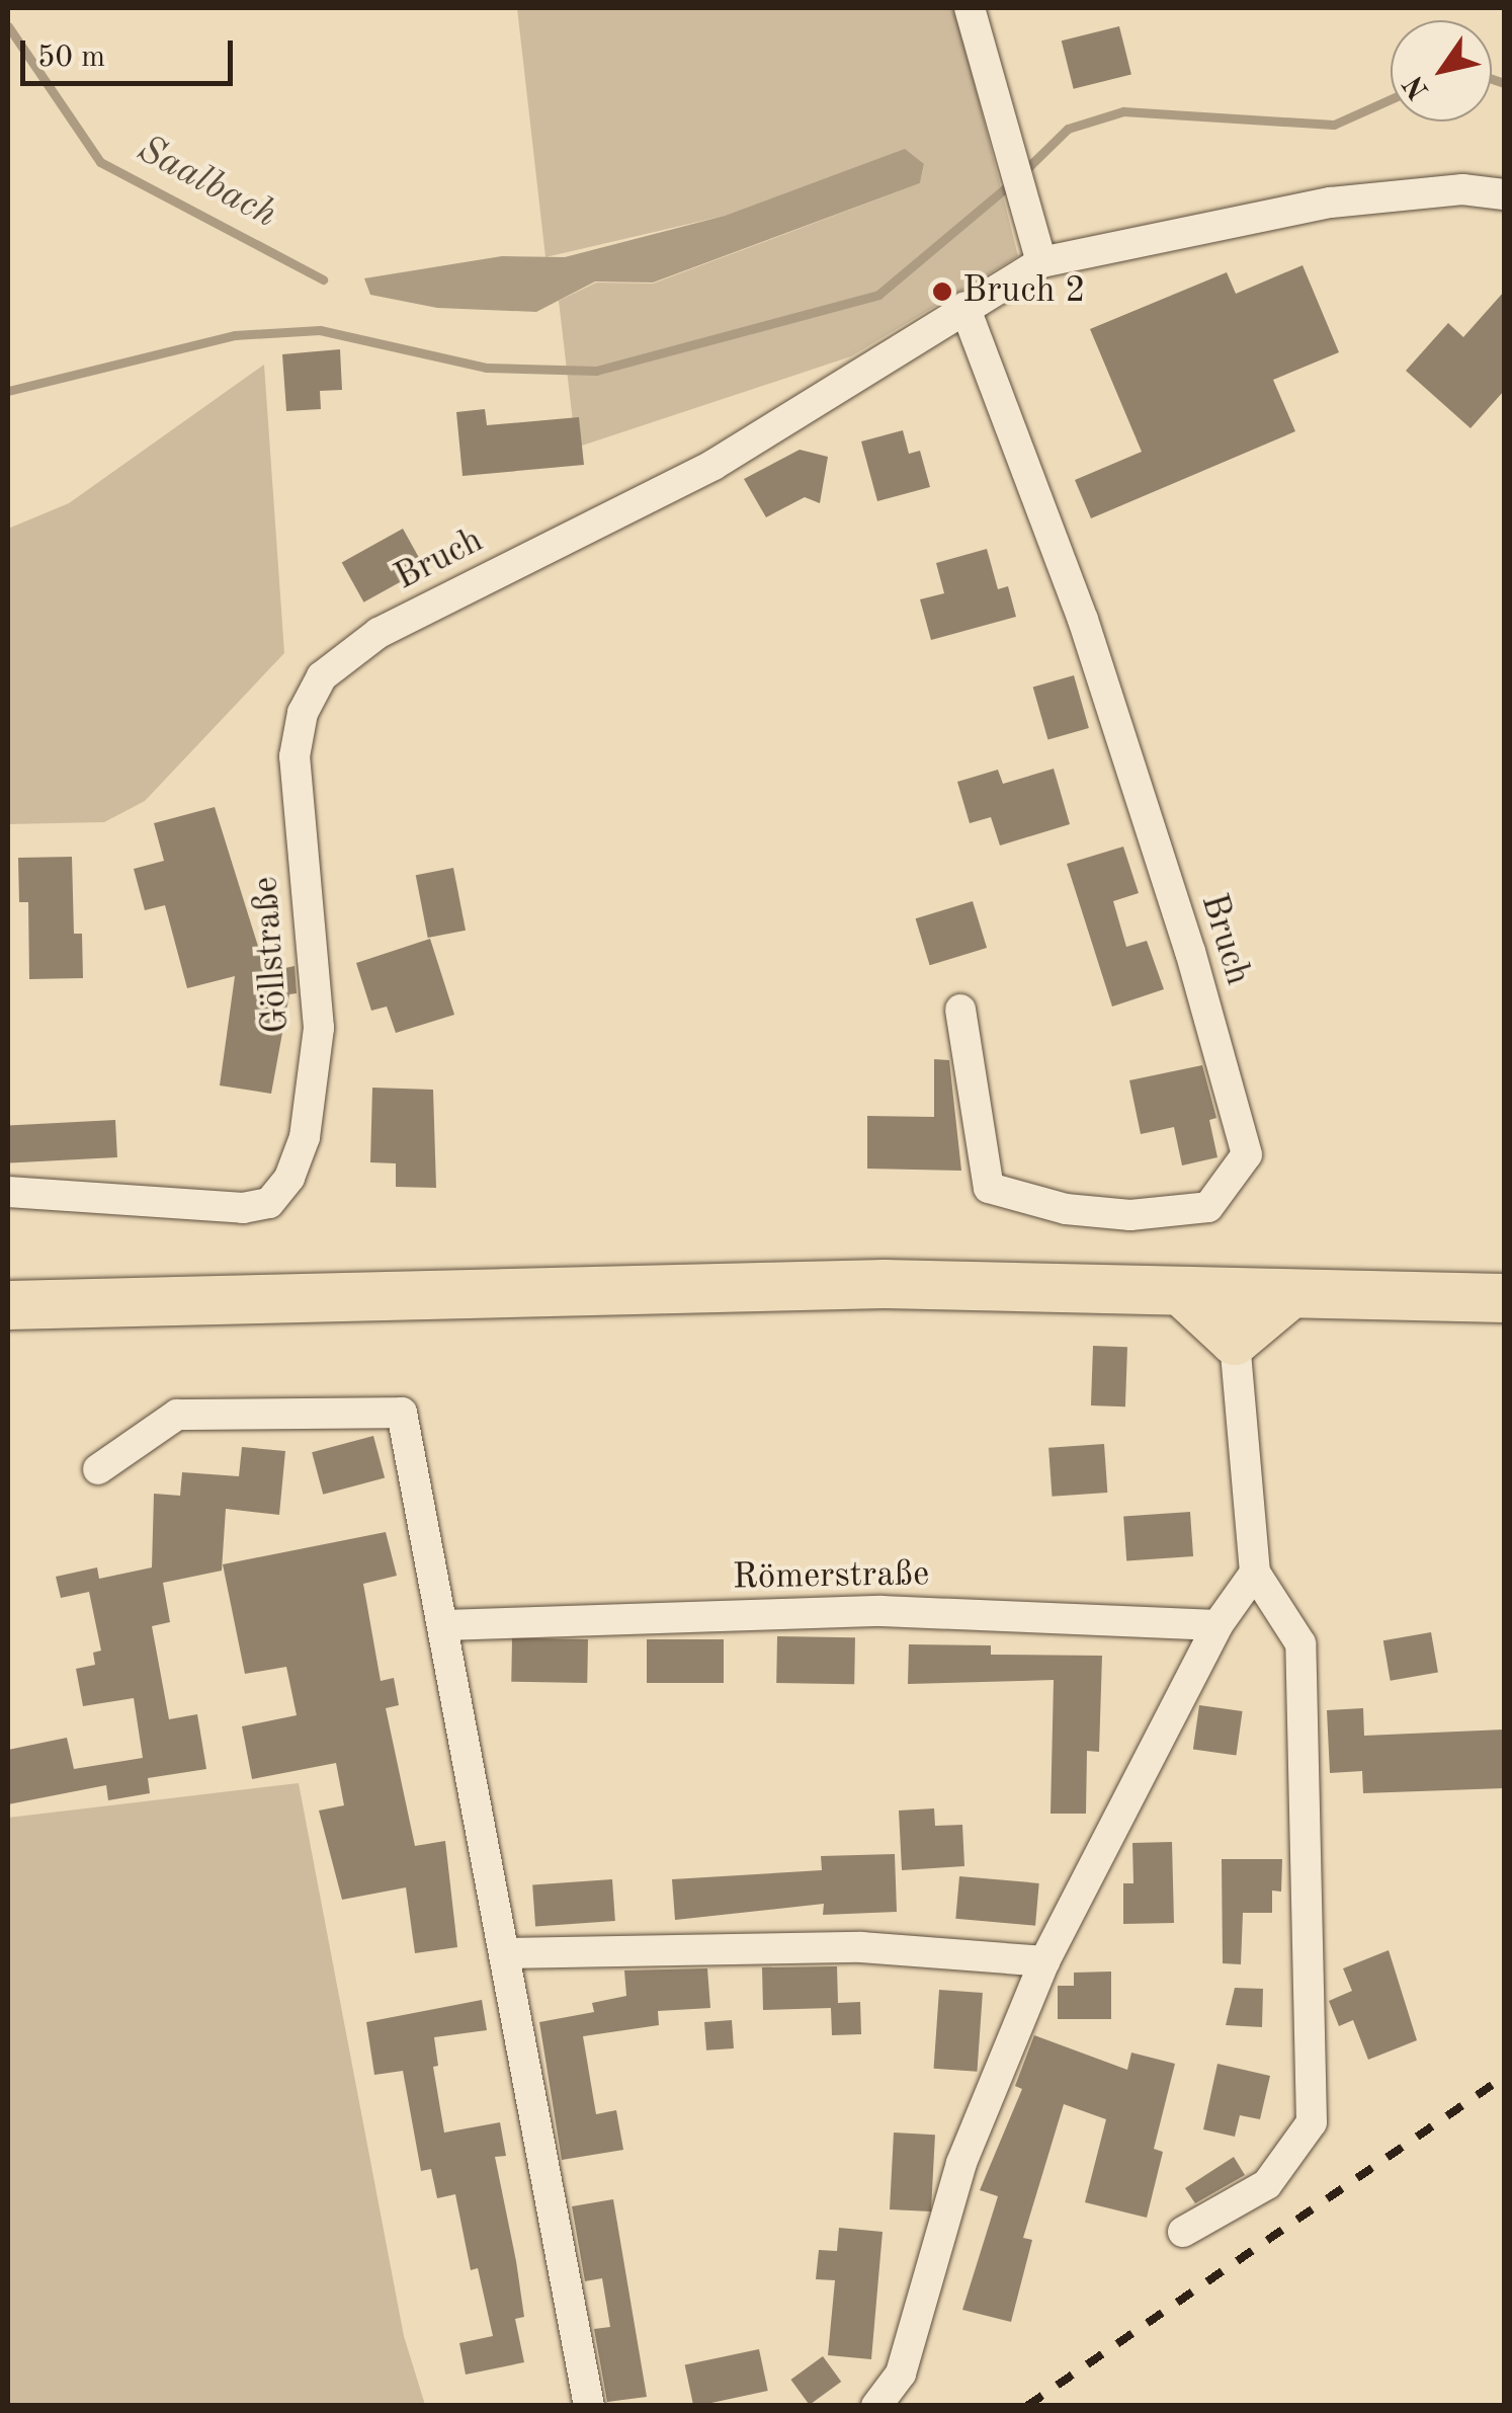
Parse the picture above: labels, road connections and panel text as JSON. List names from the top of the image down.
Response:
{
  "streets": {
    "street": ["Bruch", "Göllstraße", "Römerstraße"]
  },
  "crossings": [
    ["Bruch", "Göllstraße"]
  ],
  "water": ["Saalbach"],
  "places": ["Bruch 2"],
  "scale_bar": "50 m",
  "north": "bottom left"
}
